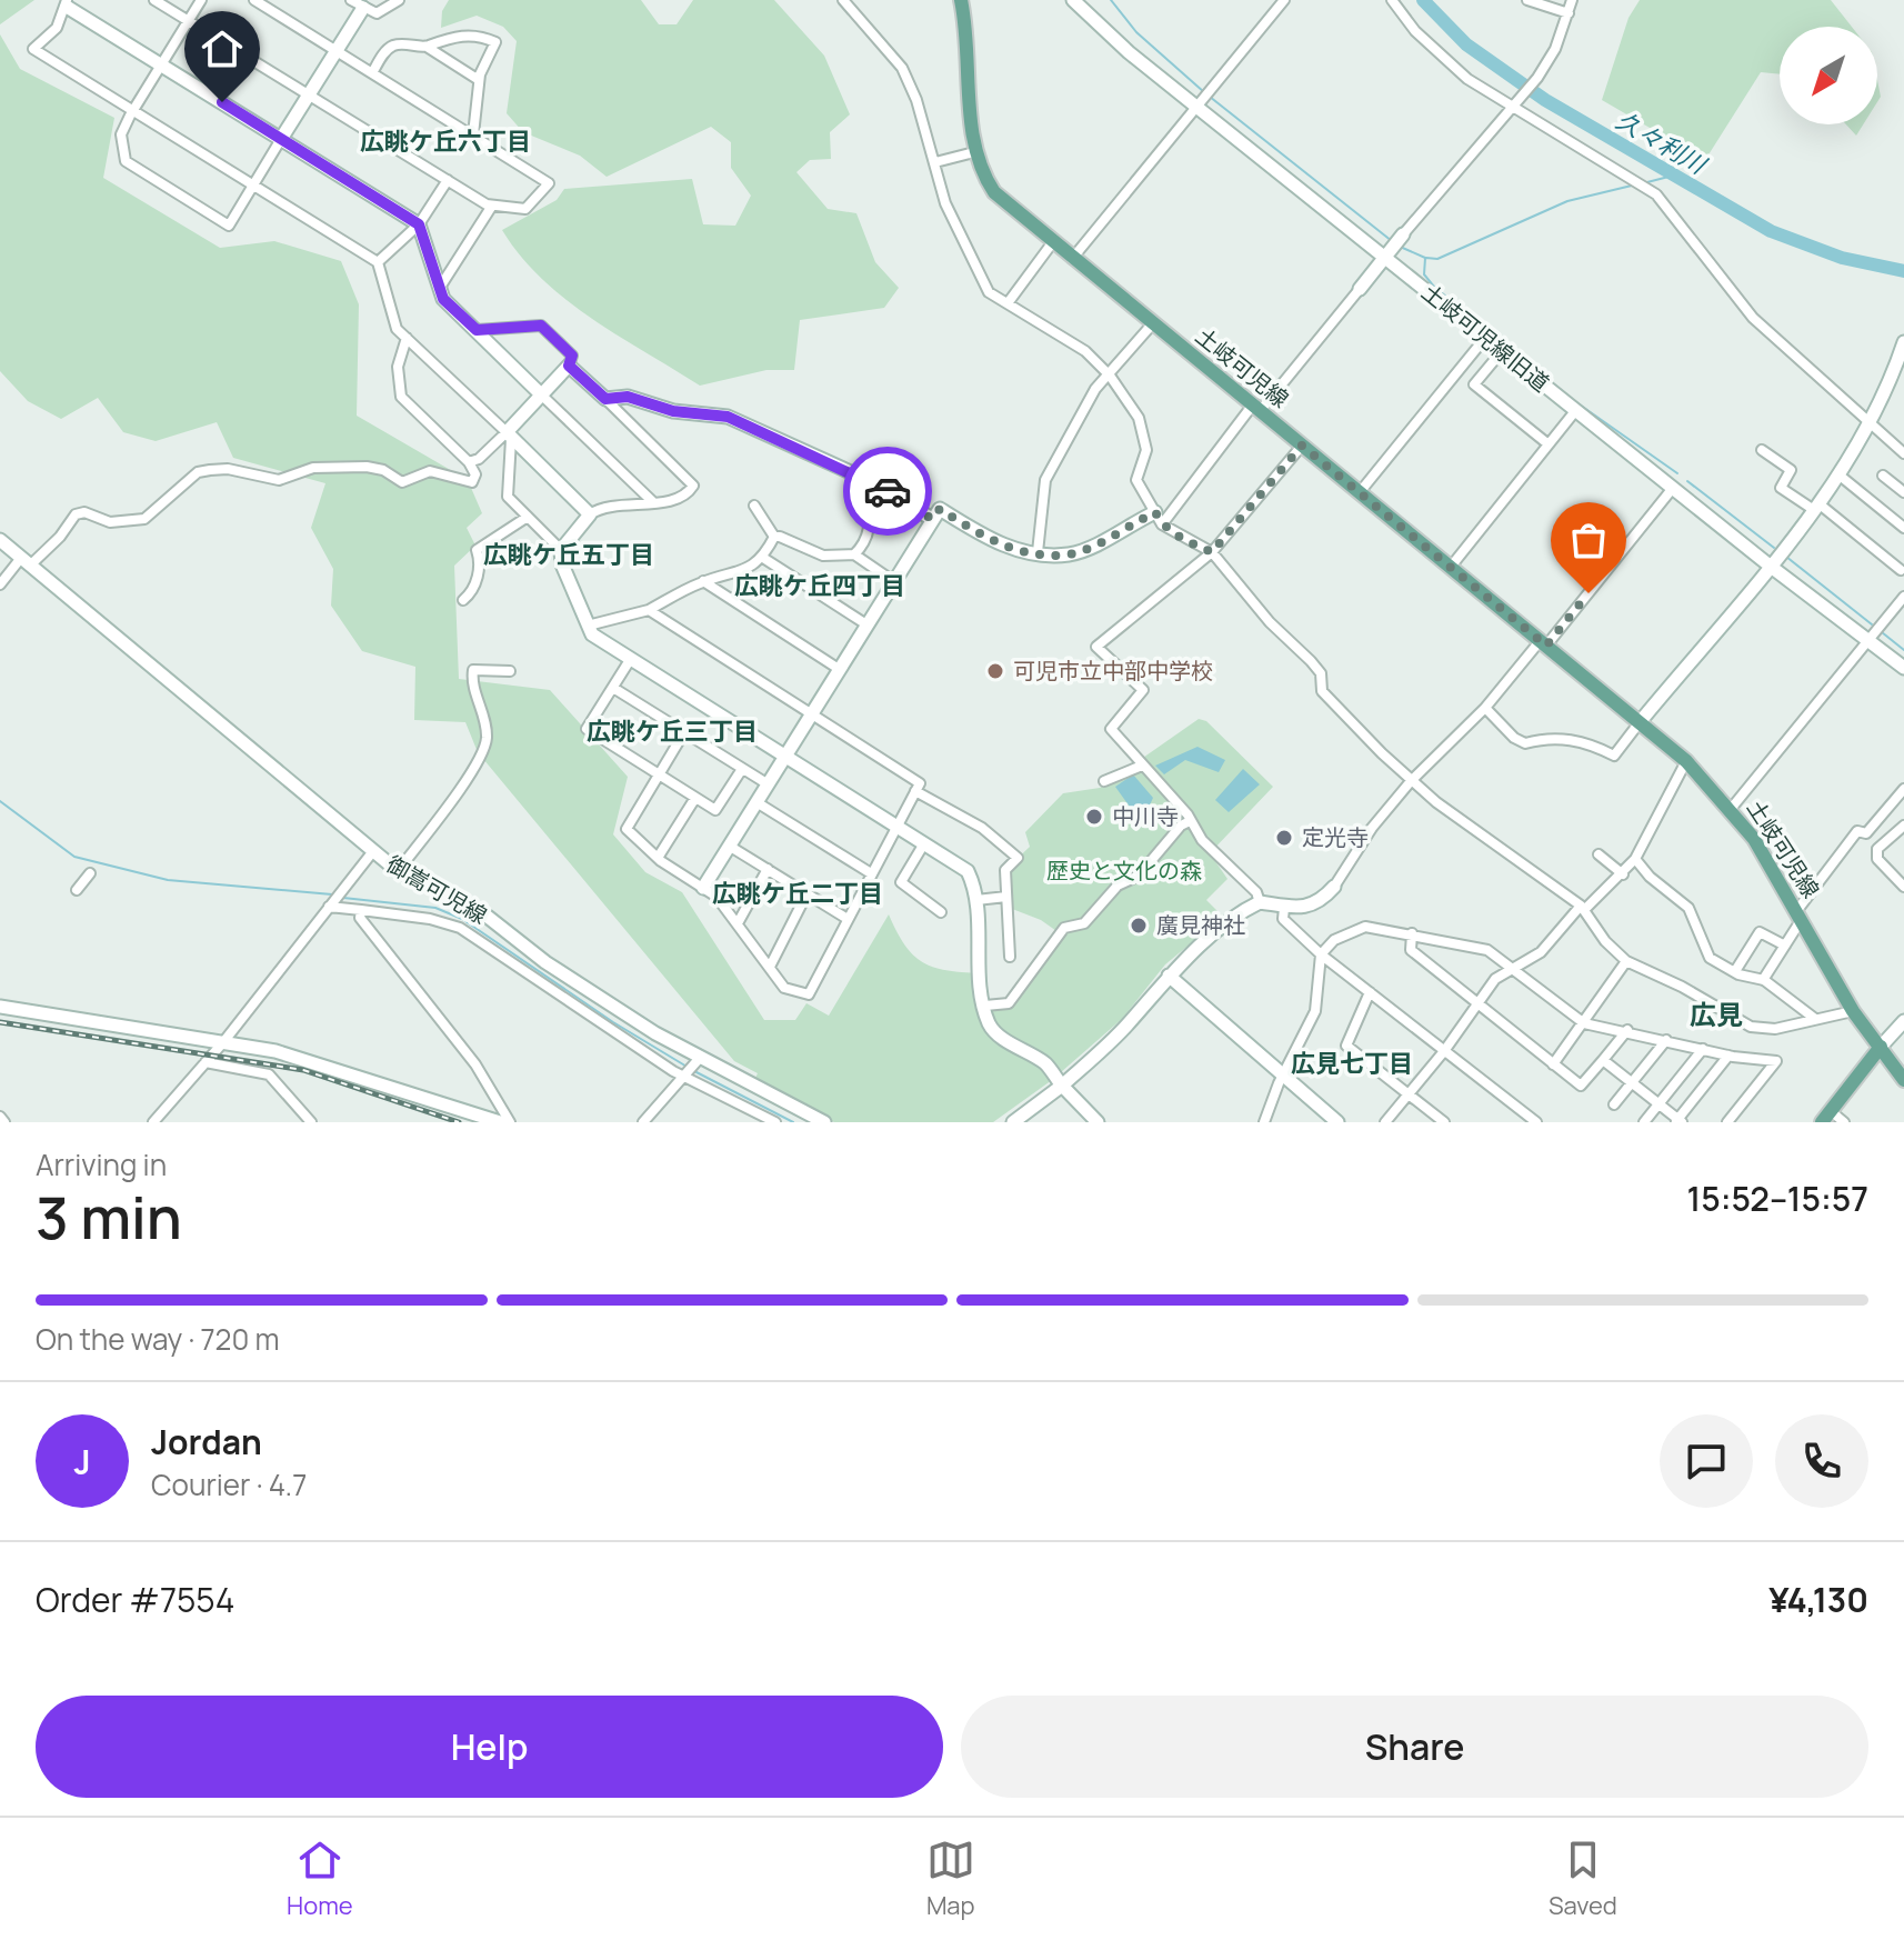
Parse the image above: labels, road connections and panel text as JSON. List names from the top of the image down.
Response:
{
  "streets": {
    "main road": ["土岐可児線"],
    "street": ["土岐可児線旧道", "御嵩可児線"]
  },
  "districts": [
    "広眺ケ丘六丁目",
    "広眺ケ丘五丁目",
    "広眺ケ丘四丁目",
    "広眺ケ丘三丁目",
    "広眺ケ丘二丁目",
    "広見",
    "広見七丁目"
  ],
  "water": ["久々利川"],
  "parks": ["歴史と文化の森"],
  "places": [
    "可児市立中部中学校",
    "中川寺",
    "定光寺",
    "廣見神社"
  ],
  "north": "bottom left",
  "page": {
    "heading": ["3 min", "Arriving in", "15:52–15:57"],
    "panel": [
      "Jordan",
      "Courier · 4.7",
      "Order #7554",
      "¥4,130"
    ],
    "bar": "On the way · 720 m",
    "round": "J",
    "buttons": ["Help", "Share"],
    "tabs": ["Home", "Map", "Saved"]
  }
}
